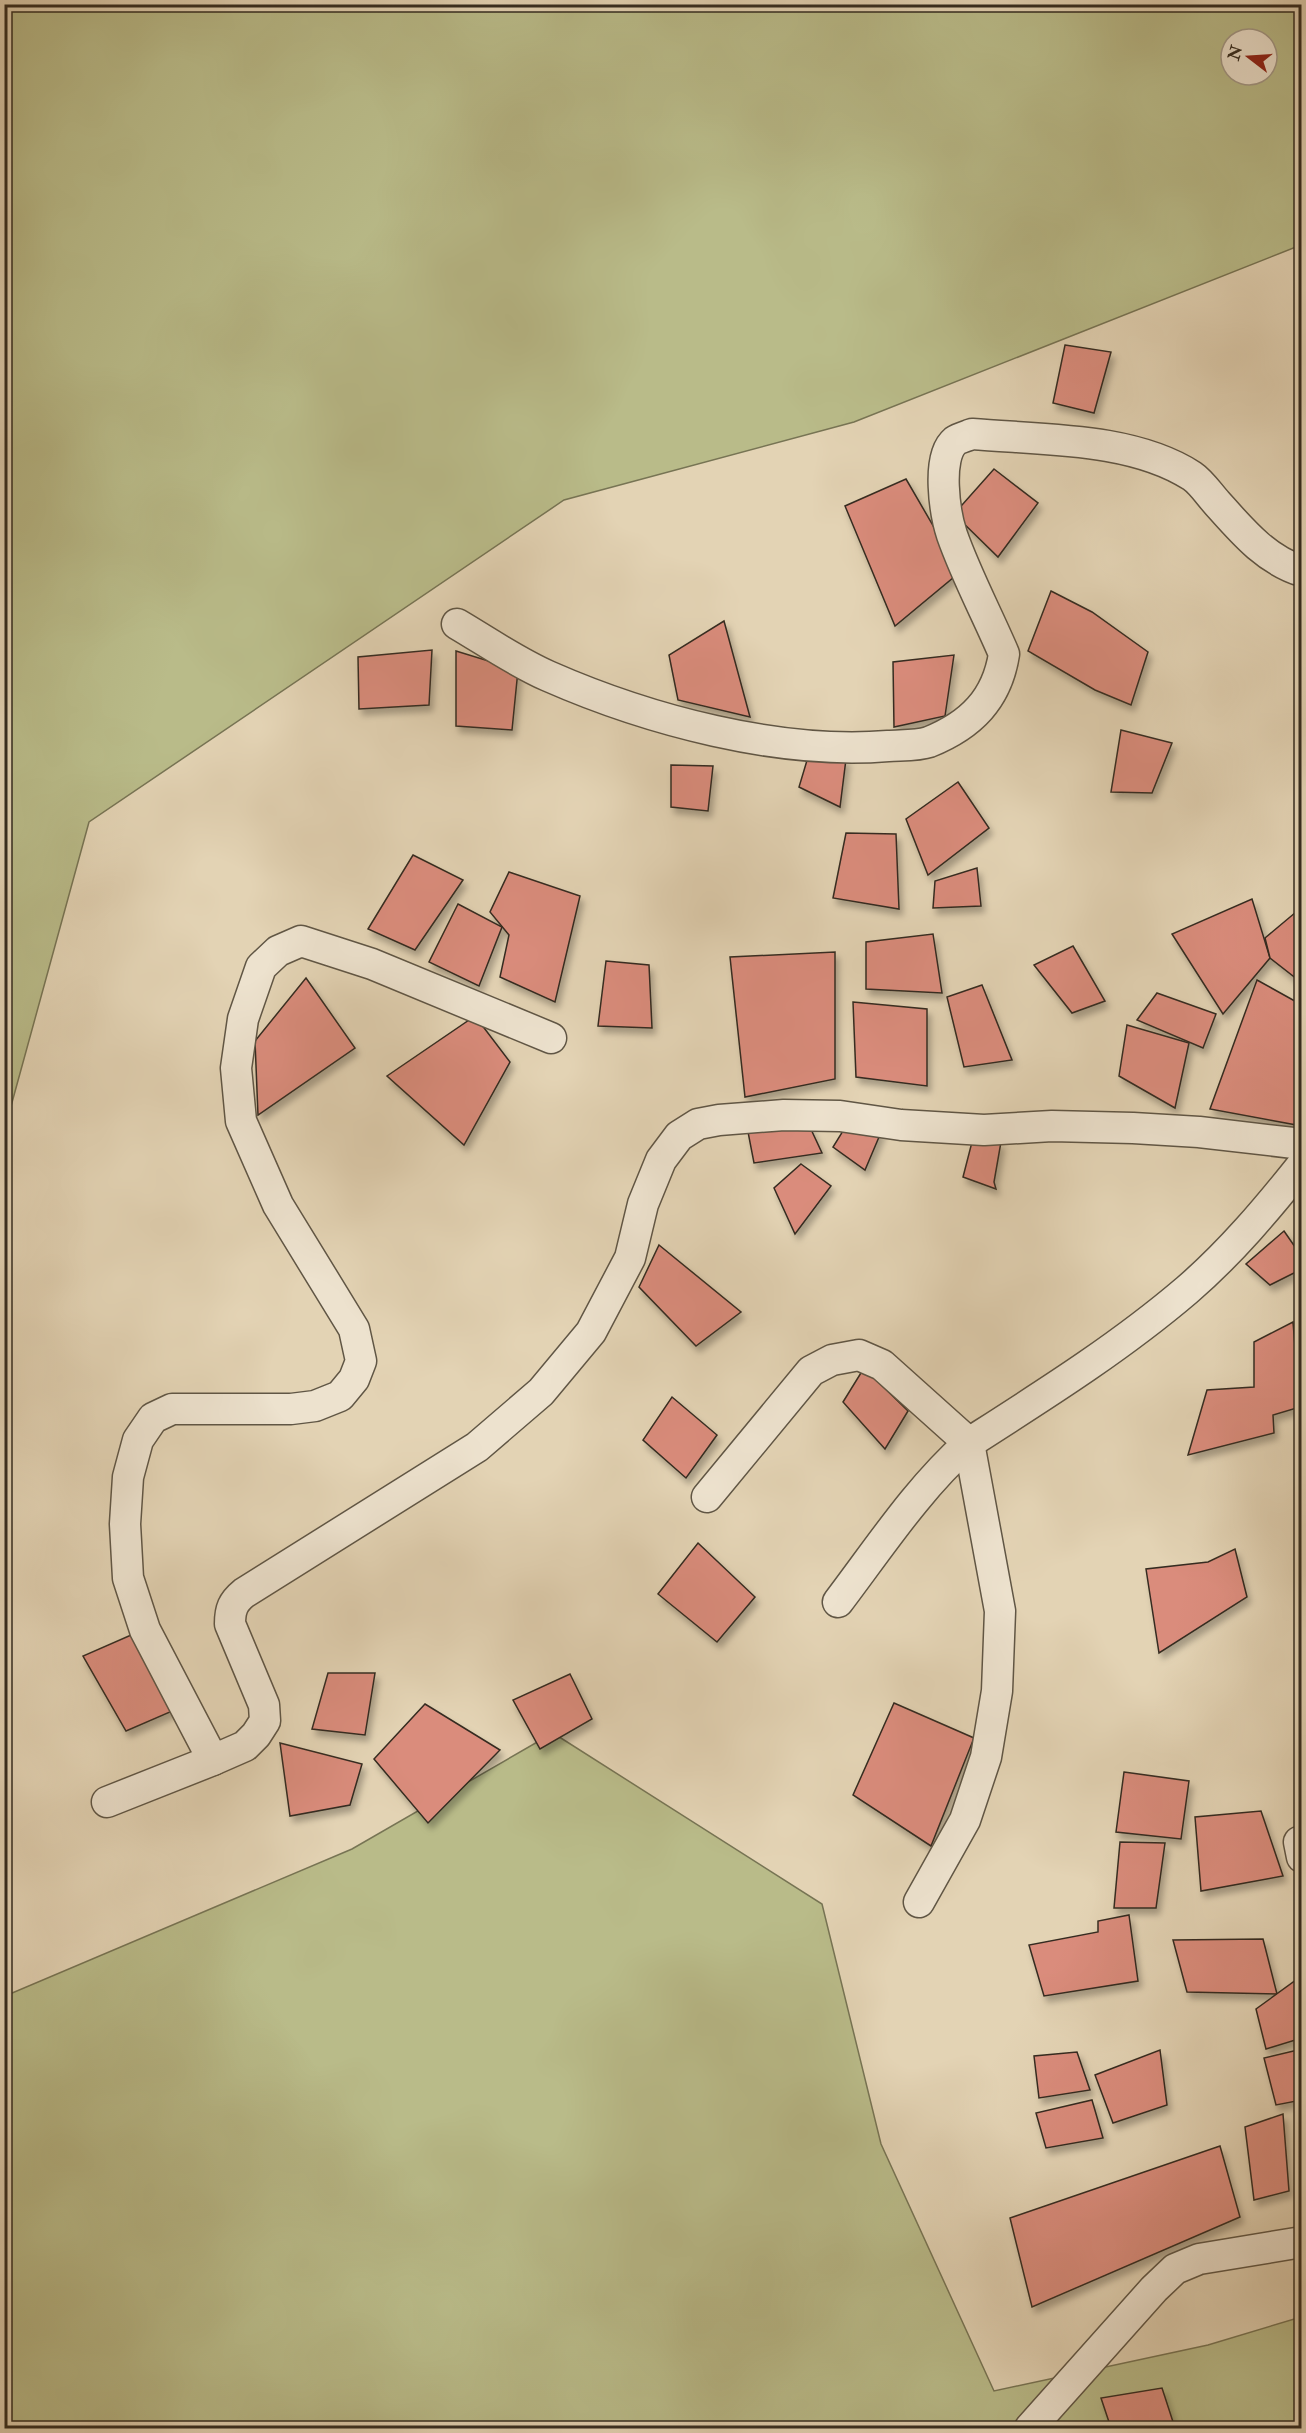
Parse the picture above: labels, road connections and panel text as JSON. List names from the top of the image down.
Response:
{
  "north": "left"
}
